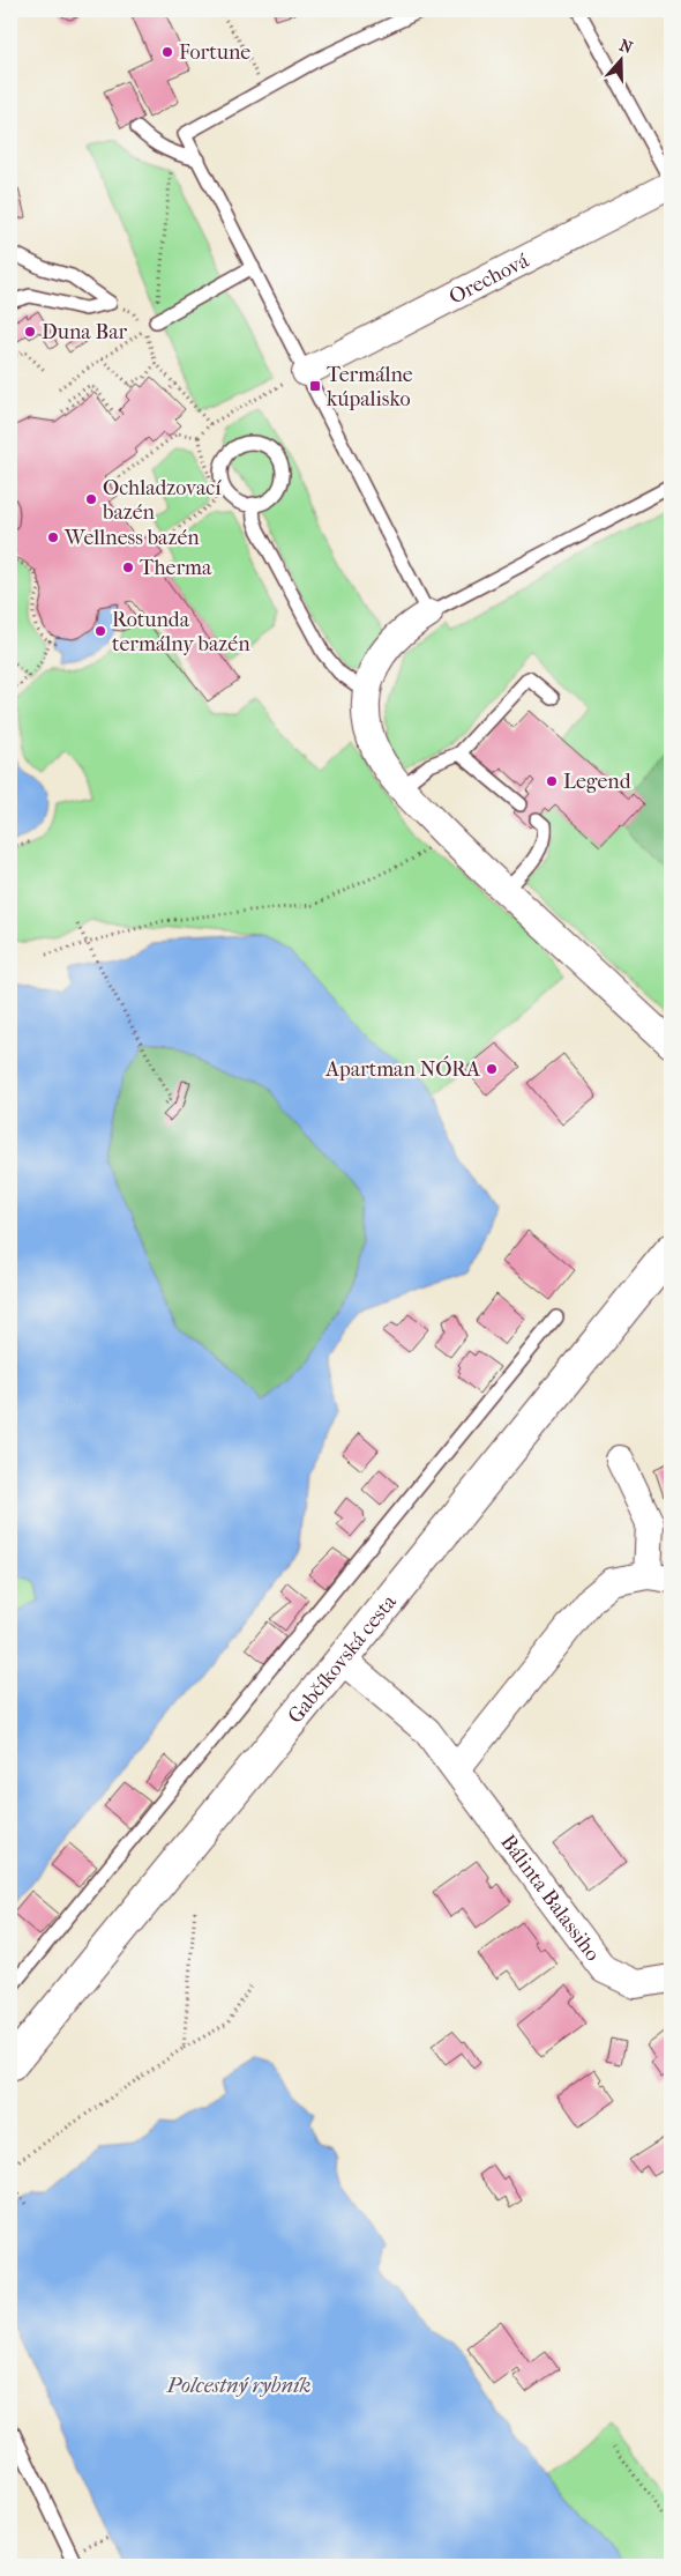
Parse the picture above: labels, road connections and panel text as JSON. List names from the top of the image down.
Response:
{
  "streets": {
    "main road": ["Gabčíkovská cesta"],
    "street": ["Orechová", "Bálinta Balassiho"]
  },
  "crossings": [
    ["Gabčíkovská cesta", "Bálinta Balassiho"]
  ],
  "water": ["Polcestný rybník"],
  "places": {
    "other": [
      "Fortune",
      "Duna Bar",
      "Ochladzovací bazén",
      "Wellness bazén",
      "Therma",
      "Rotunda termálny bazén",
      "Legend",
      "Apartman NÓRA"
    ],
    "transit": ["Termálne kúpalisko"]
  },
  "north": "top"
}
